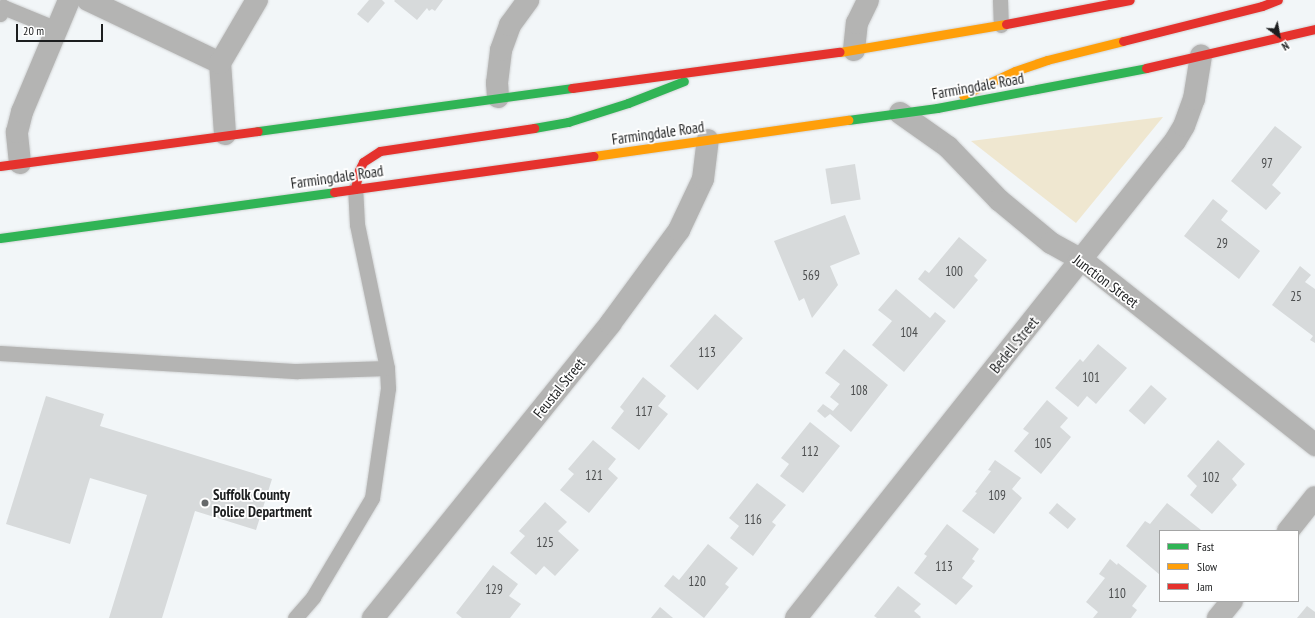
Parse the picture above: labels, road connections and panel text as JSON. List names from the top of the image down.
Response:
{
  "streets": {
    "main road": ["Farmingdale Road"],
    "street": ["Junction Street", "Bedell Street", "Feustal Street"]
  },
  "crossings": [
    ["Farmingdale Road", "Junction Street"],
    ["Farmingdale Road", "Bedell Street"],
    ["Farmingdale Road", "Feustal Street"],
    ["Junction Street", "Bedell Street"]
  ],
  "places": ["Suffolk County Police Department"],
  "house_numbers": [
    "97",
    "29",
    "100",
    "569",
    "25",
    "104",
    "113",
    "101",
    "108",
    "117",
    "105",
    "112",
    "121",
    "102",
    "109",
    "116",
    "125",
    "113",
    "120",
    "129",
    "110"
  ],
  "legend": ["Fast", "Slow", "Jam"],
  "scale_bar": "20 m",
  "north": "bottom right"
}
